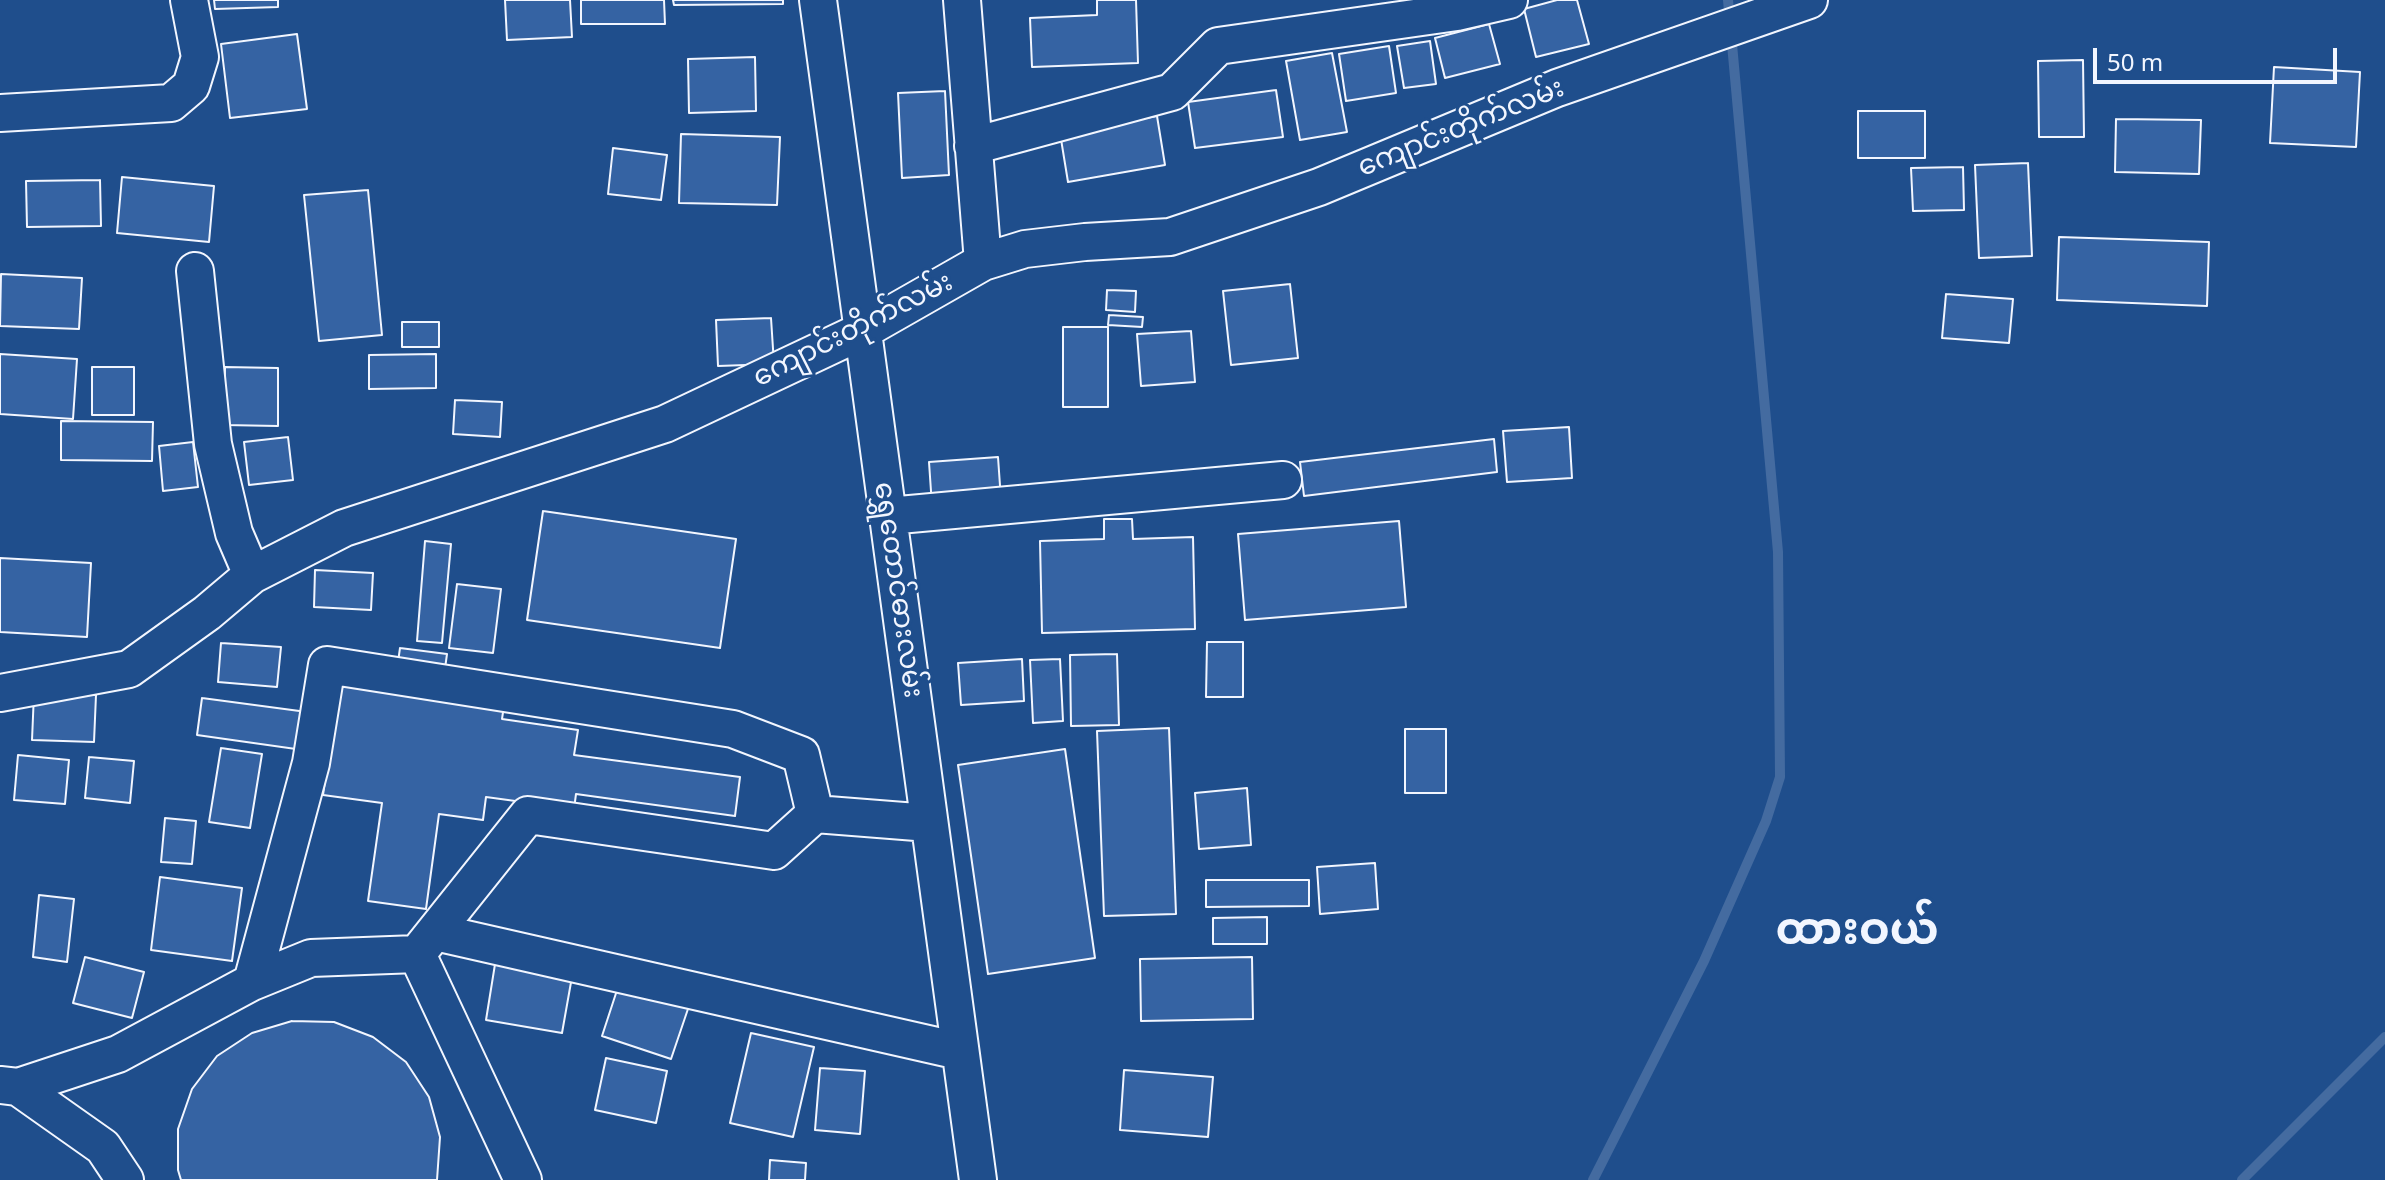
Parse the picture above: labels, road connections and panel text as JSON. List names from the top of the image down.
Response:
{
  "streets": {
    "street": ["ကျောင်းတိုက်လမ်း", "ရွှေတောင်ဓားလမ်း"]
  },
  "crossings": [
    ["ကျောင်းတိုက်လမ်း", "ရွှေတောင်ဓားလမ်း"]
  ],
  "districts": ["ထားဝယ်"],
  "scale_bar": "50 m"
}
